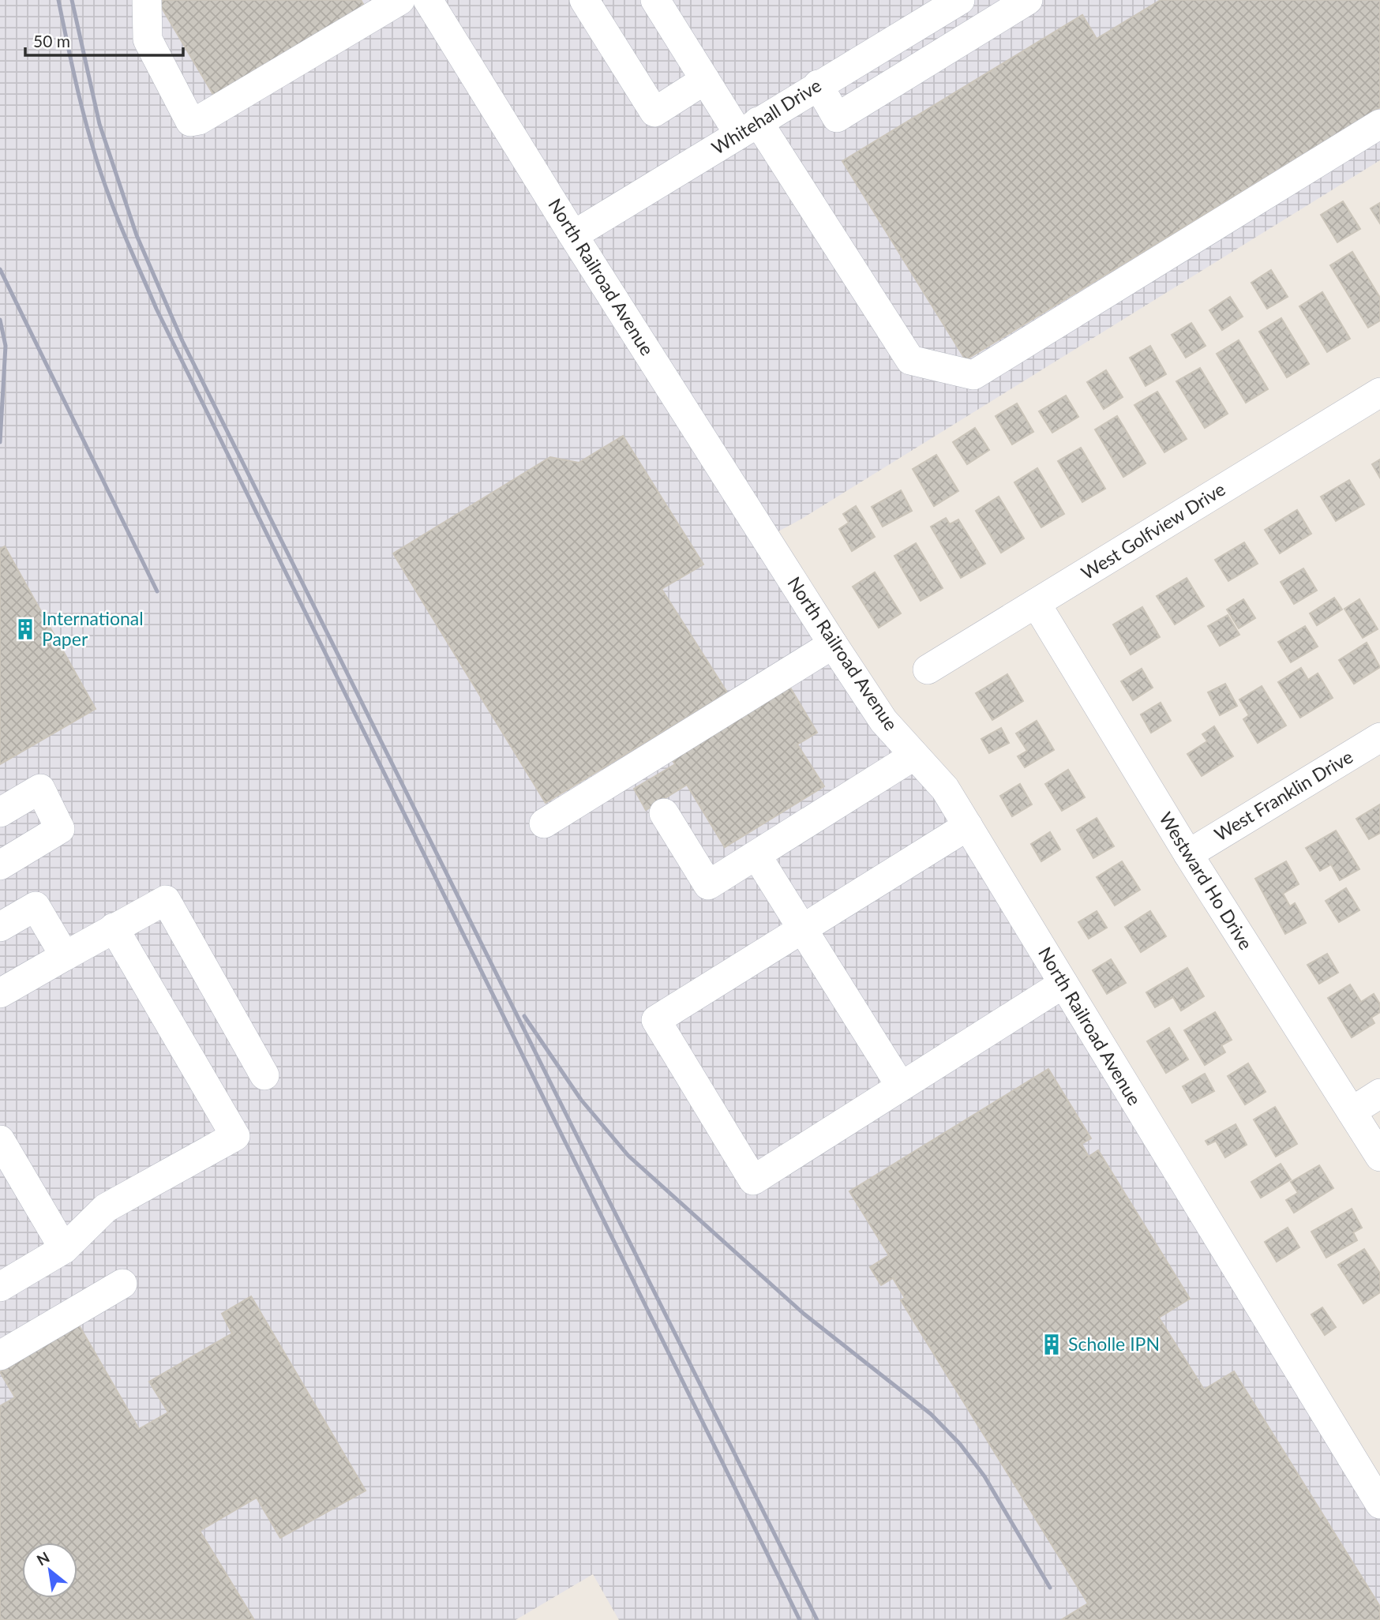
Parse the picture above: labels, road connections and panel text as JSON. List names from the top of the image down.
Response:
{
  "streets": {
    "street": [
      "Whitehall Drive",
      "North Railroad Avenue",
      "West Golfview Drive",
      "West Franklin Drive",
      "Westward Ho Drive"
    ]
  },
  "crossings": [
    ["Whitehall Drive", "North Railroad Avenue"],
    ["West Golfview Drive", "Westward Ho Drive"],
    ["West Franklin Drive", "Westward Ho Drive"]
  ],
  "places": {
    "building": ["International Paper", "Scholle IPN"]
  },
  "scale_bar": "50 m",
  "north": "top left"
}
